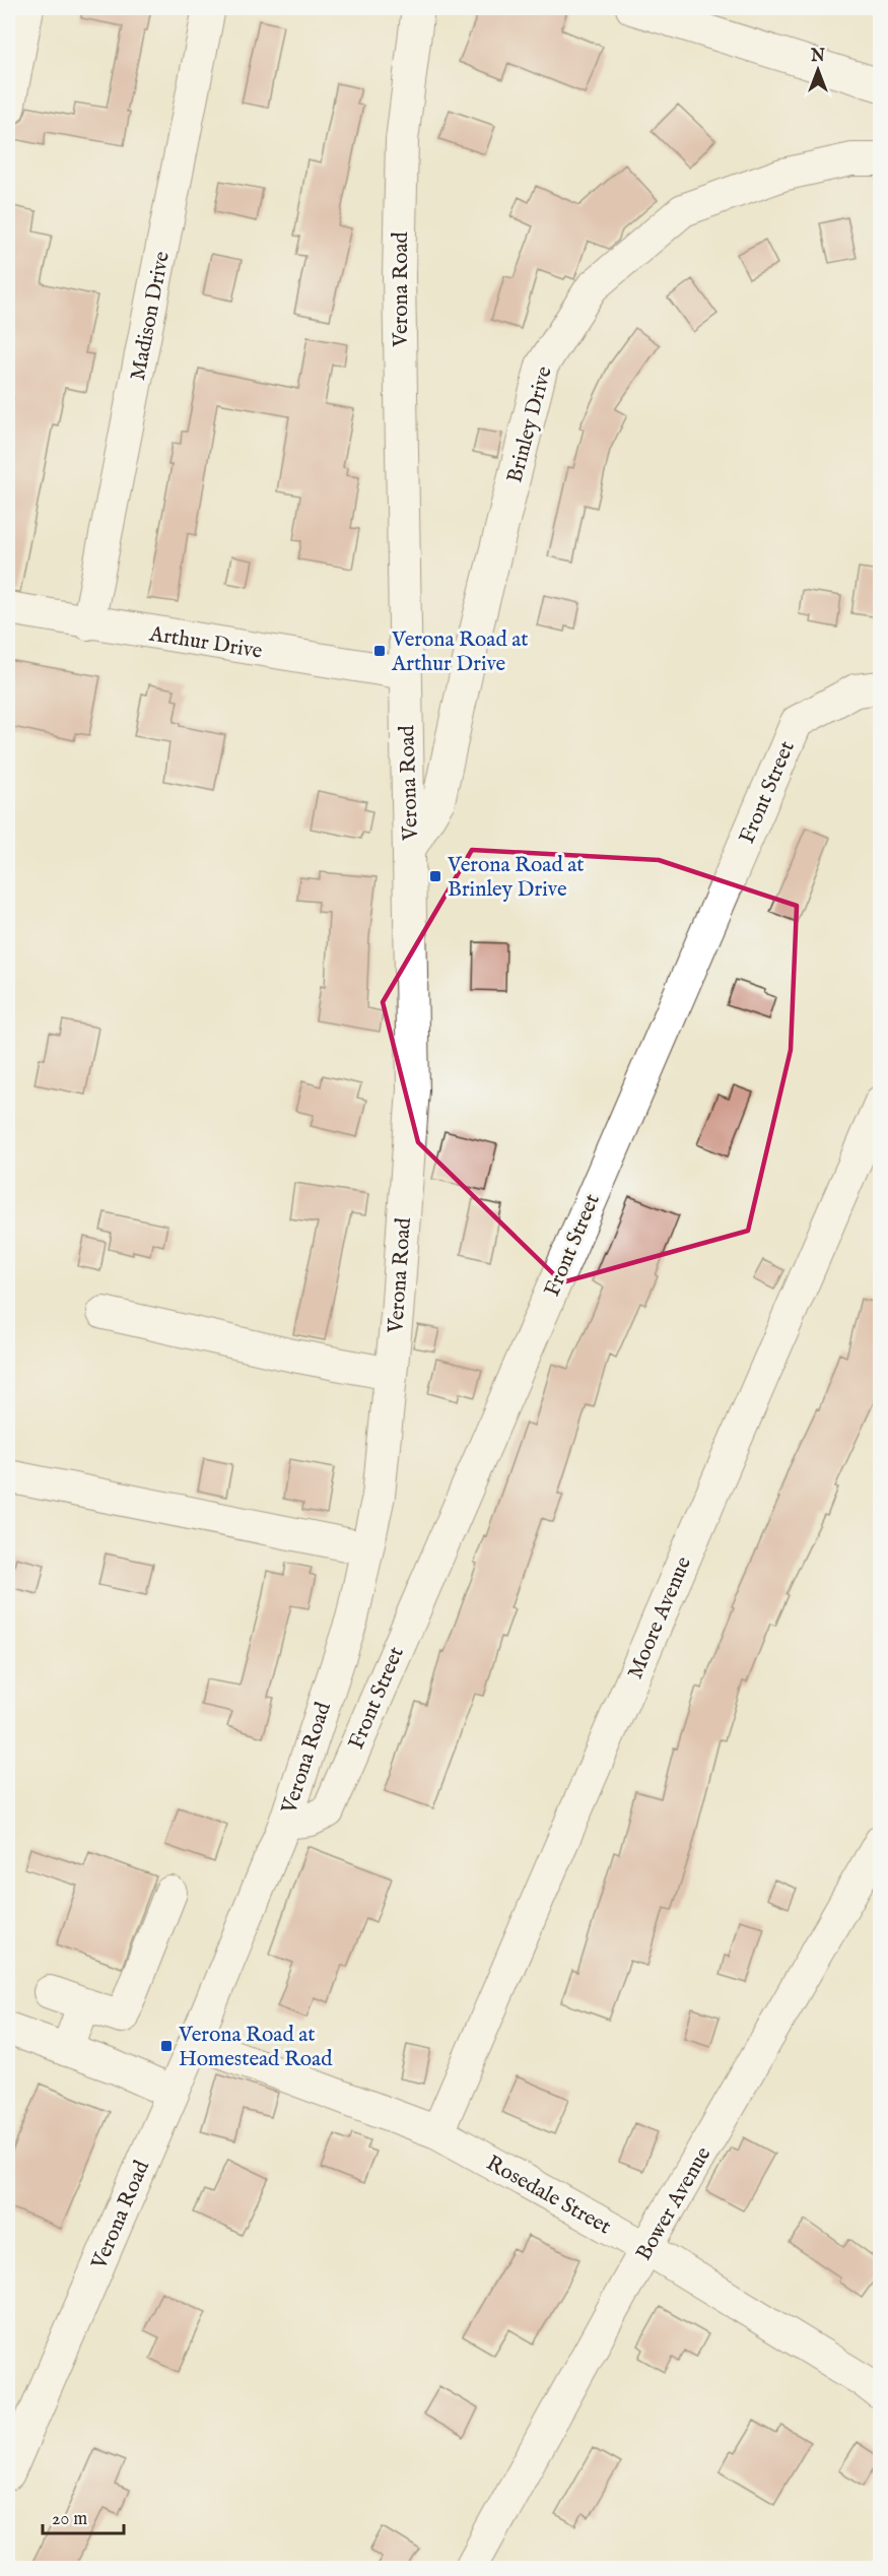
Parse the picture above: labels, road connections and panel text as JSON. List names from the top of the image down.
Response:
{
  "streets": {
    "street": [
      "Verona Road",
      "Madison Drive",
      "Brinley Drive",
      "Arthur Drive",
      "Front Street",
      "Moore Avenue",
      "Rosedale Street",
      "Bower Avenue"
    ]
  },
  "crossings": [
    ["Verona Road", "Brinley Drive"],
    ["Verona Road", "Arthur Drive"],
    ["Verona Road", "Front Street"],
    ["Verona Road", "Rosedale Street"],
    ["Madison Drive", "Arthur Drive"],
    ["Moore Avenue", "Rosedale Street"],
    ["Rosedale Street", "Bower Avenue"]
  ],
  "places": {
    "transit": ["Verona Road at Arthur Drive", "Verona Road at Brinley Drive", "Verona Road at Homestead Road"]
  },
  "scale_bar": "20 m",
  "north": "top"
}
